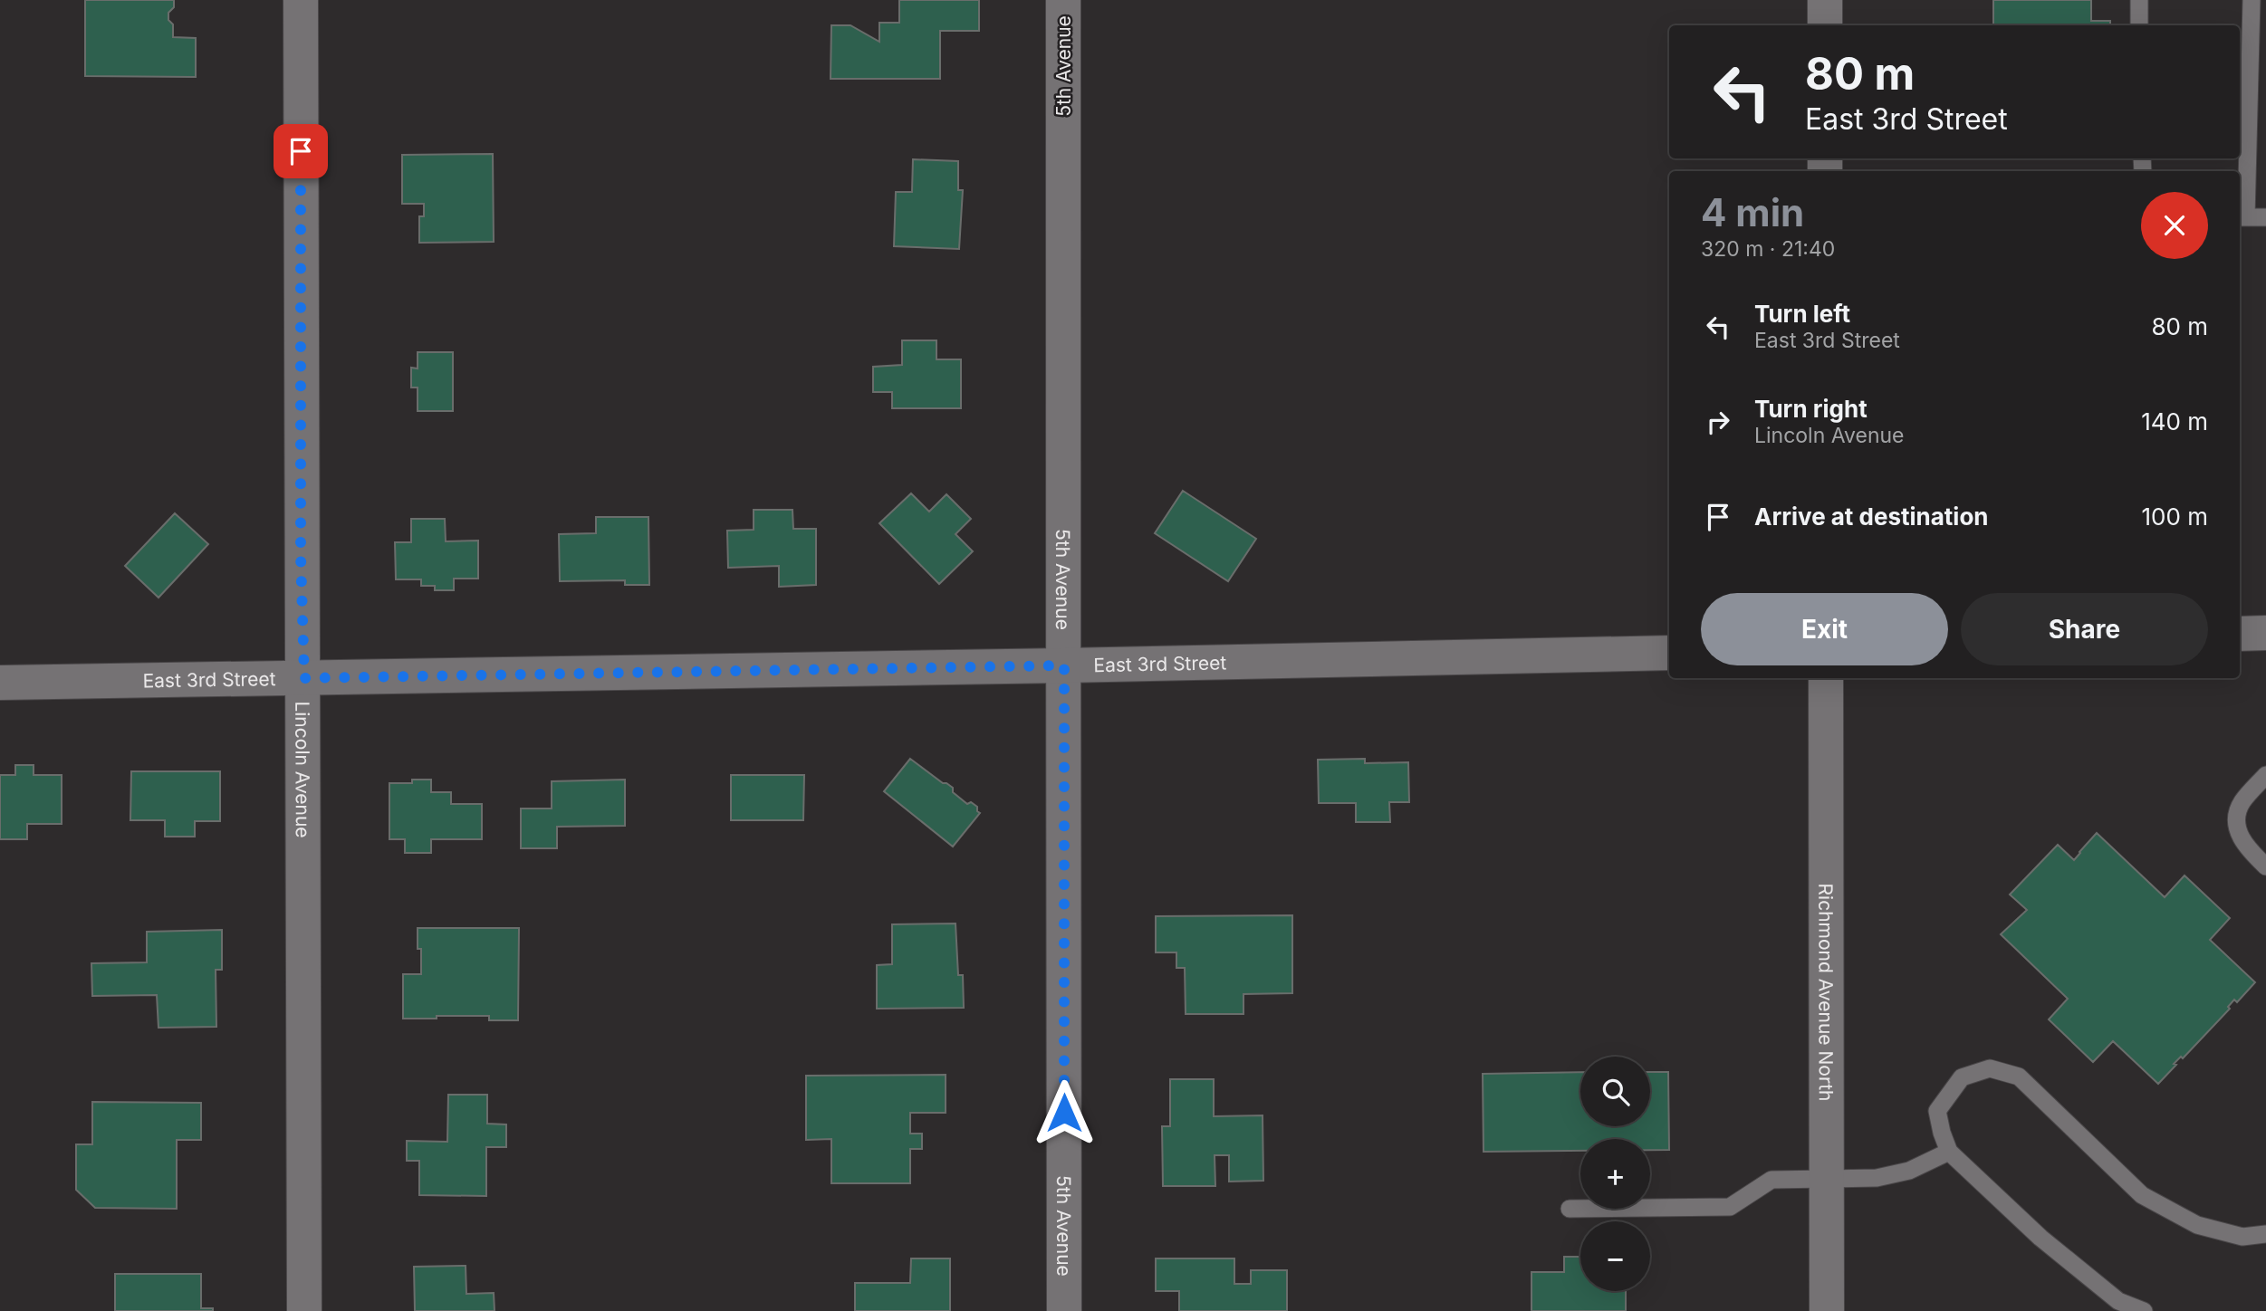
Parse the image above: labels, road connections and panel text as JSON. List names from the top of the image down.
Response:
{
  "streets": {
    "street": [
      "5th Avenue",
      "East 3rd Street",
      "Lincoln Avenue",
      "Richmond Avenue North"
    ]
  },
  "crossings": [
    ["5th Avenue", "East 3rd Street"],
    ["East 3rd Street", "Lincoln Avenue"]
  ],
  "page": {
    "turn": ["80 m", "East 3rd Street"],
    "heading": ["4 min", "320 m · 21:40"],
    "list": [
      {
        "name": "Turn left",
        "note": "East 3rd Street",
        "value": "80 m"
      },
      {
        "name": "Turn right",
        "note": "Lincoln Avenue",
        "value": "140 m"
      },
      {
        "name": "Arrive at destination",
        "value": "100 m"
      }
    ],
    "buttons": ["Exit", "Share"],
    "map_buttons": ["+", "−"]
  }
}
